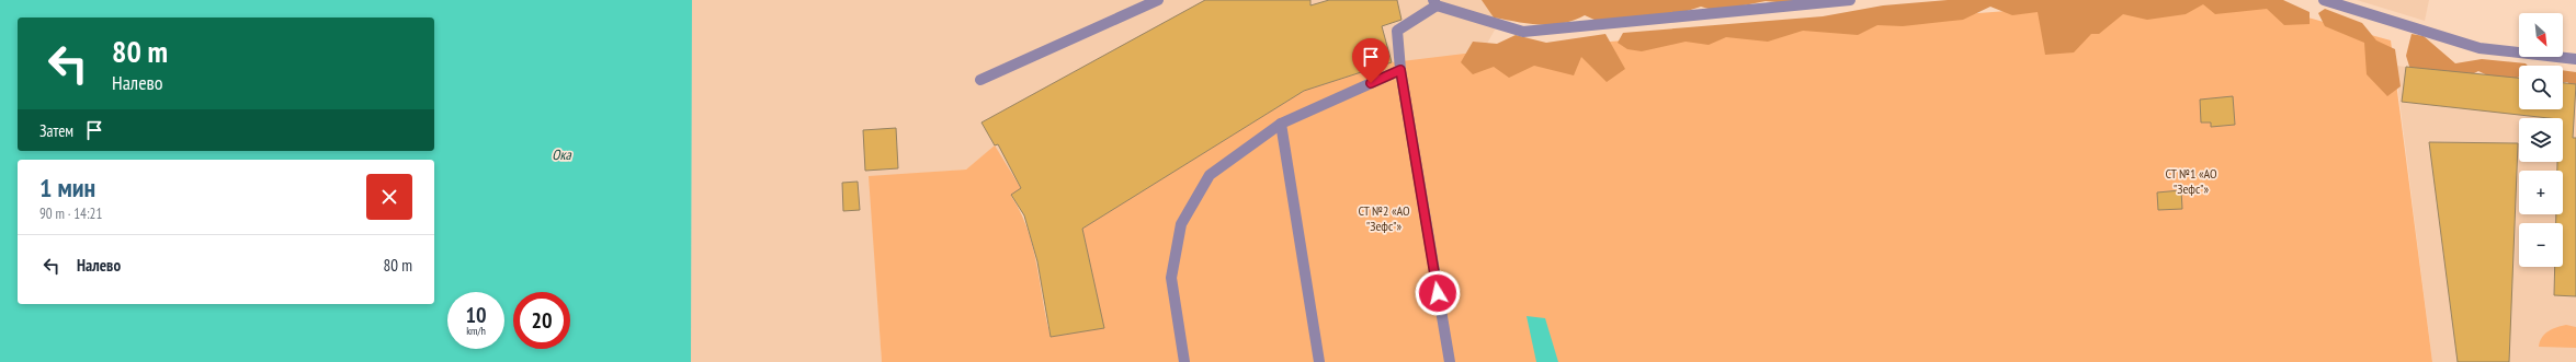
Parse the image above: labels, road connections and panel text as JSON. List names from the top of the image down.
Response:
{
  "water": ["Ока"],
  "parks": ["СТ №1 «АО \"Зефс\"»", "СТ №2 «АО \"Зефс\"»"],
  "north": "bottom right",
  "page": {
    "map_buttons": ["+", "−"],
    "turn": ["80 m", "Налево"],
    "then": "Затем",
    "heading": ["1 мин", "90 m · 14:21"],
    "list": [
      {
        "name": "Налево",
        "value": "80 m"
      }
    ],
    "speed": "10 km/h",
    "limit": "20"
  }
}
